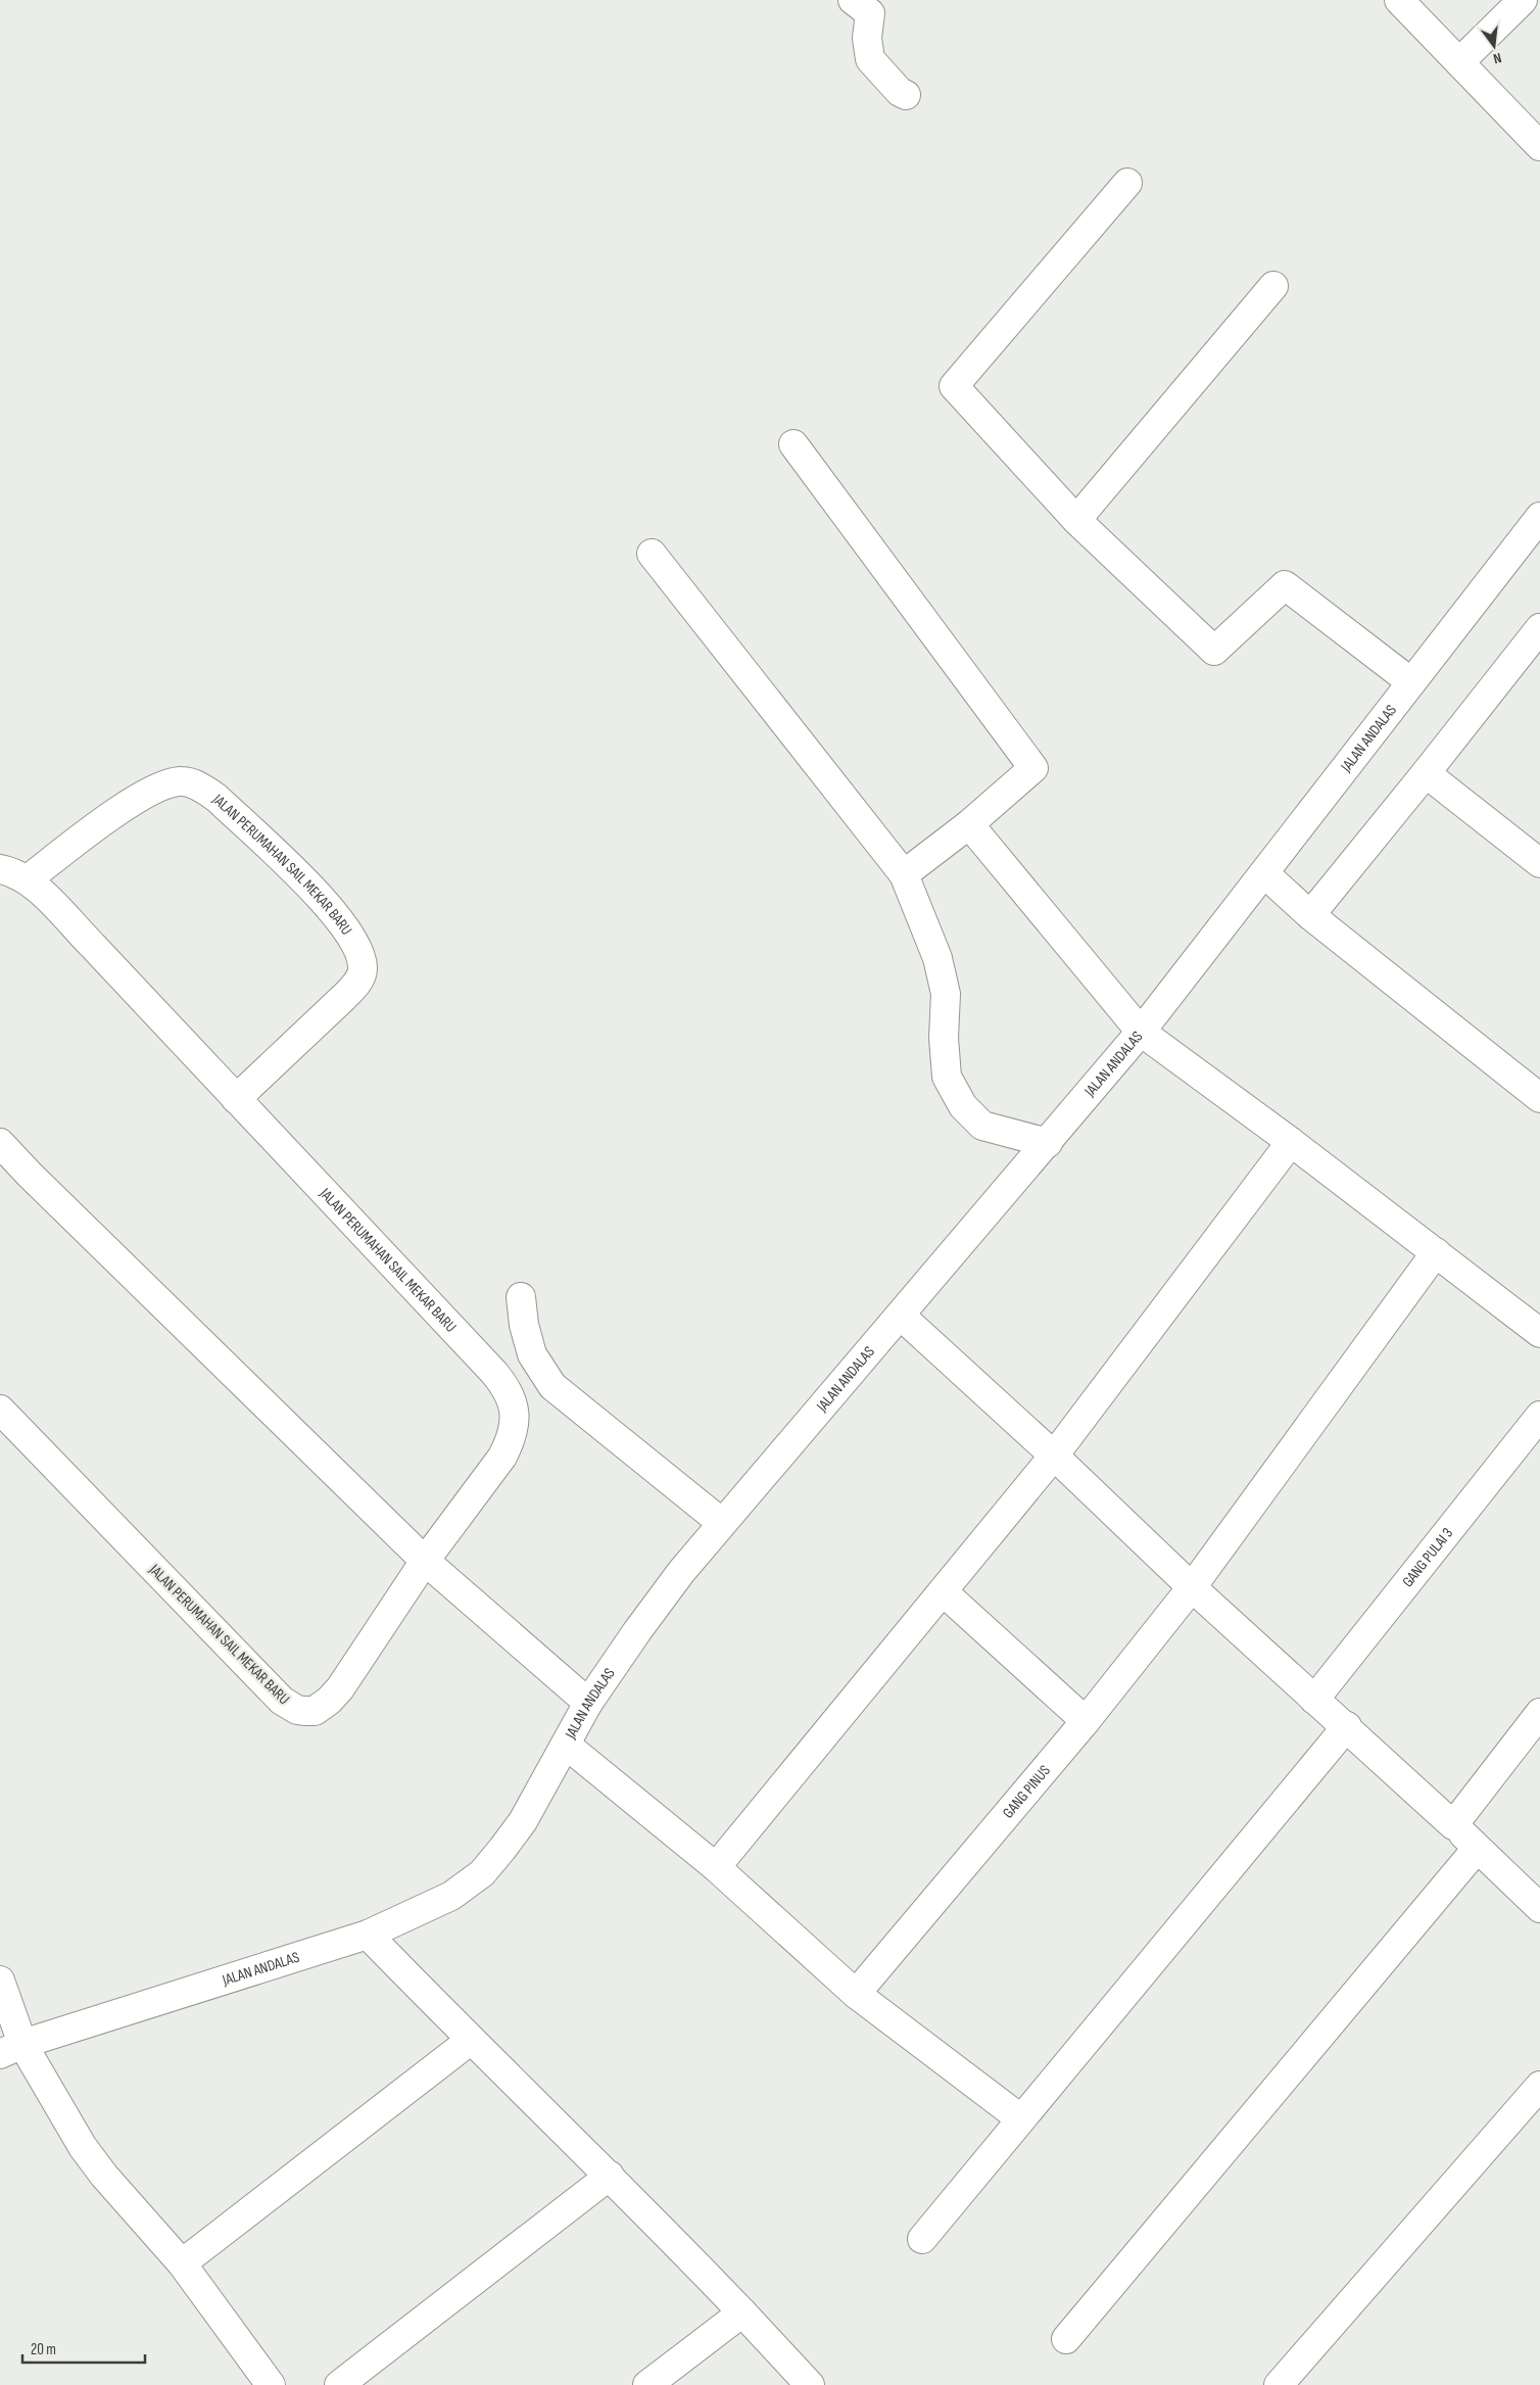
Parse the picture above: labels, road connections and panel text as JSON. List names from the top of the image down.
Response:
{
  "streets": {
    "street": [
      "JALAN ANDALAS",
      "JALAN PERUMAHAN SAIL MEKAR BARU",
      "GANG PULAI 3",
      "GANG PINUS"
    ]
  },
  "scale_bar": "20 m",
  "north": "bottom"
}
